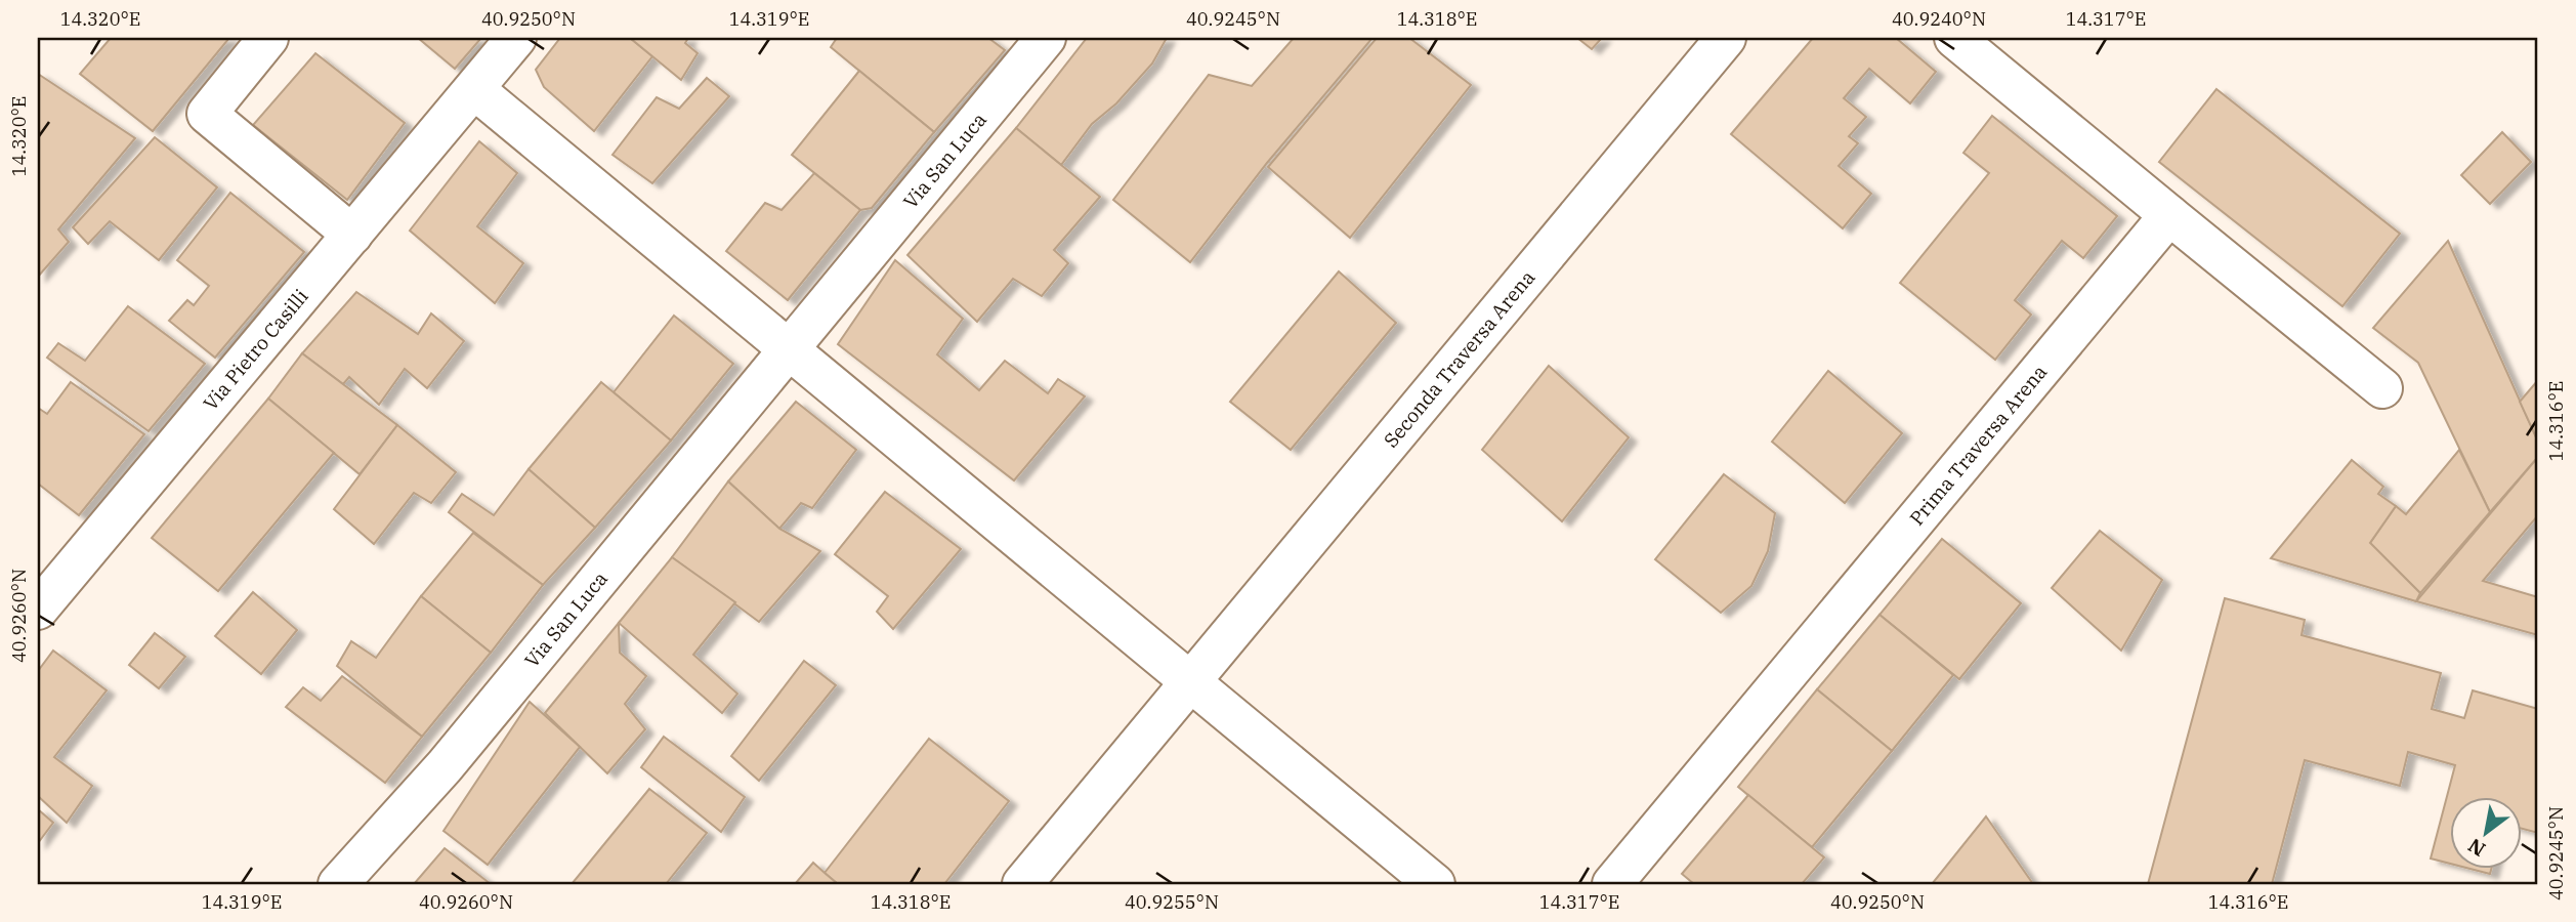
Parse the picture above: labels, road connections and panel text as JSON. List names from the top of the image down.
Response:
{
  "streets": {
    "street": [
      "Via San Luca",
      "Via Pietro Casilli",
      "Seconda Traversa Arena",
      "Prima Traversa Arena"
    ]
  },
  "north": "bottom left",
  "coordinates": [
    "14.320°E",
    "40.9250°N",
    "14.319°E",
    "40.9245°N",
    "14.318°E",
    "40.9240°N",
    "14.317°E",
    "14.316°E",
    "40.9260°N",
    "40.9255°N"
  ]
}
